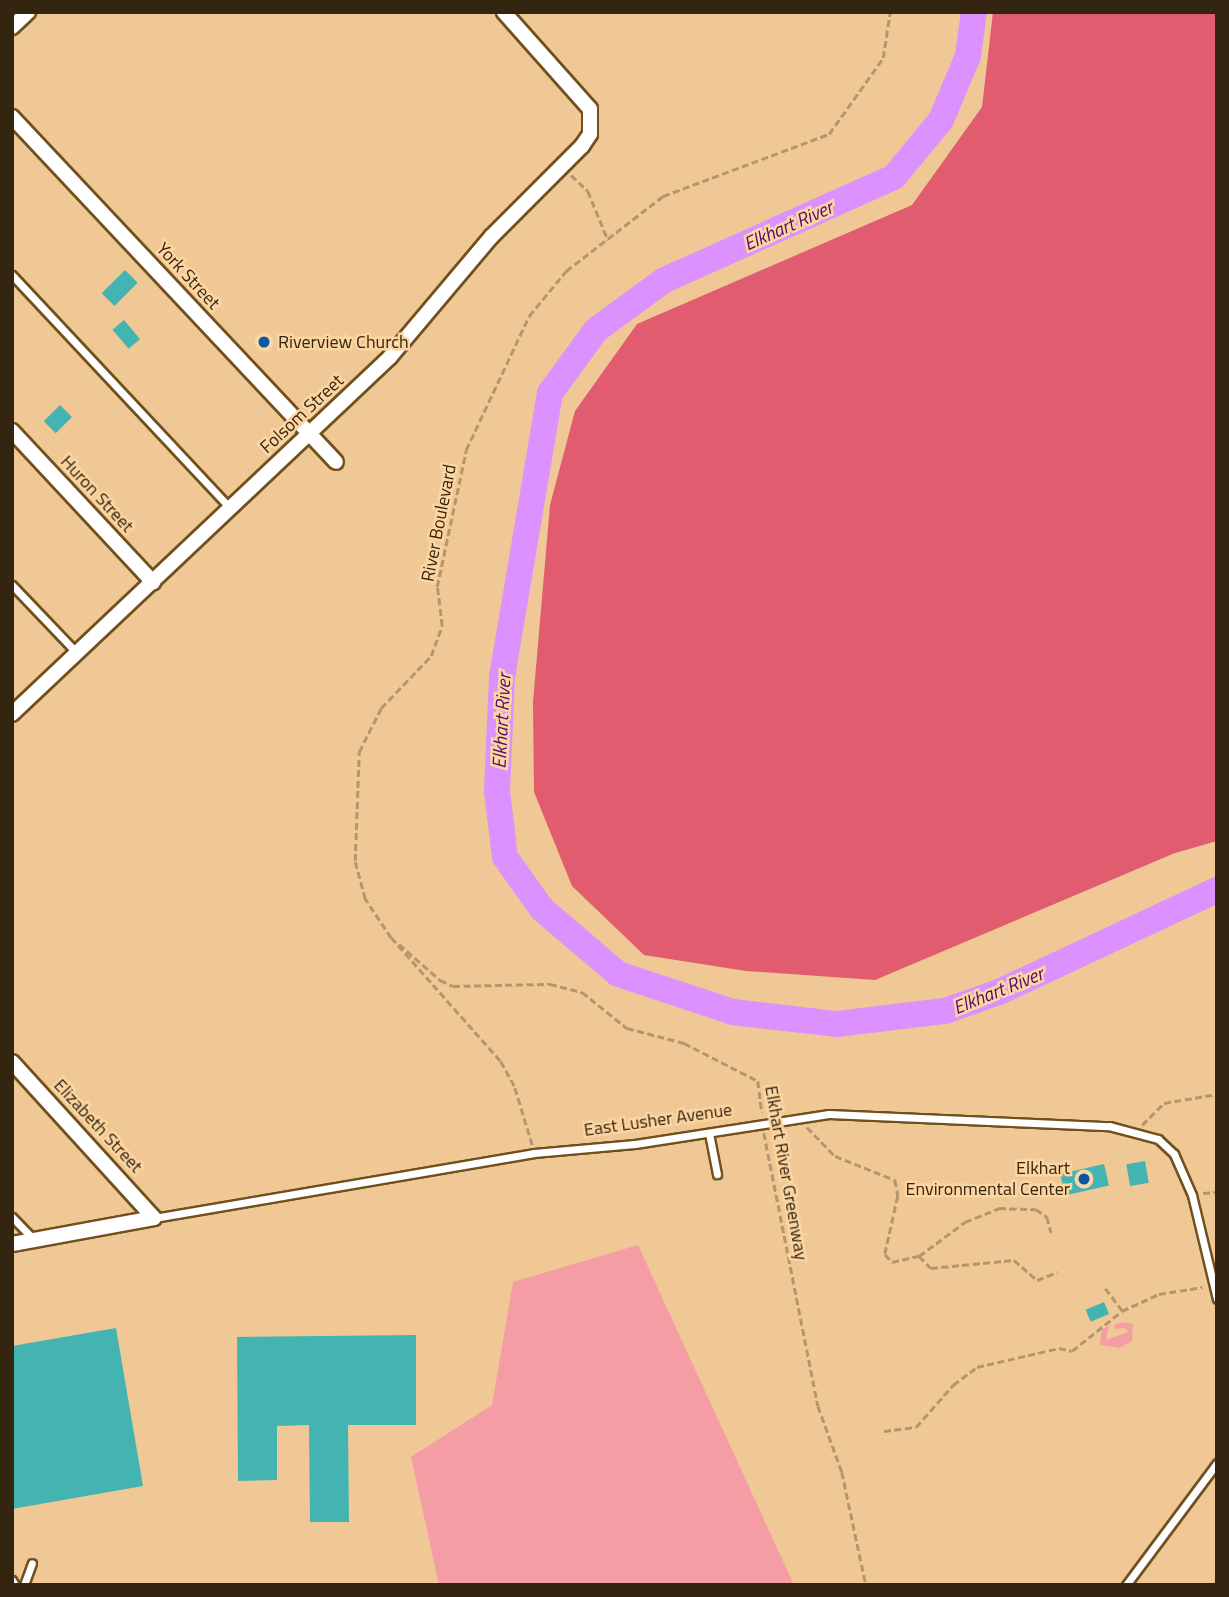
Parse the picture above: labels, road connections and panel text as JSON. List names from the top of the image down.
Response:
{
  "streets": {
    "street": [
      "York Street",
      "Folsom Street",
      "Huron Street",
      "East Lusher Avenue",
      "Elizabeth Street"
    ],
    "path": ["River Boulevard", "Elkhart River Greenway"]
  },
  "crossings": [
    ["York Street", "Folsom Street"],
    ["Folsom Street", "Huron Street"],
    ["River Boulevard", "East Lusher Avenue"],
    ["River Boulevard", "Elkhart River Greenway"],
    ["East Lusher Avenue", "Elizabeth Street"],
    ["East Lusher Avenue", "Elkhart River Greenway"]
  ],
  "water": ["Elkhart River"],
  "places": ["Riverview Church", "Elkhart Environmental Center"]
}
